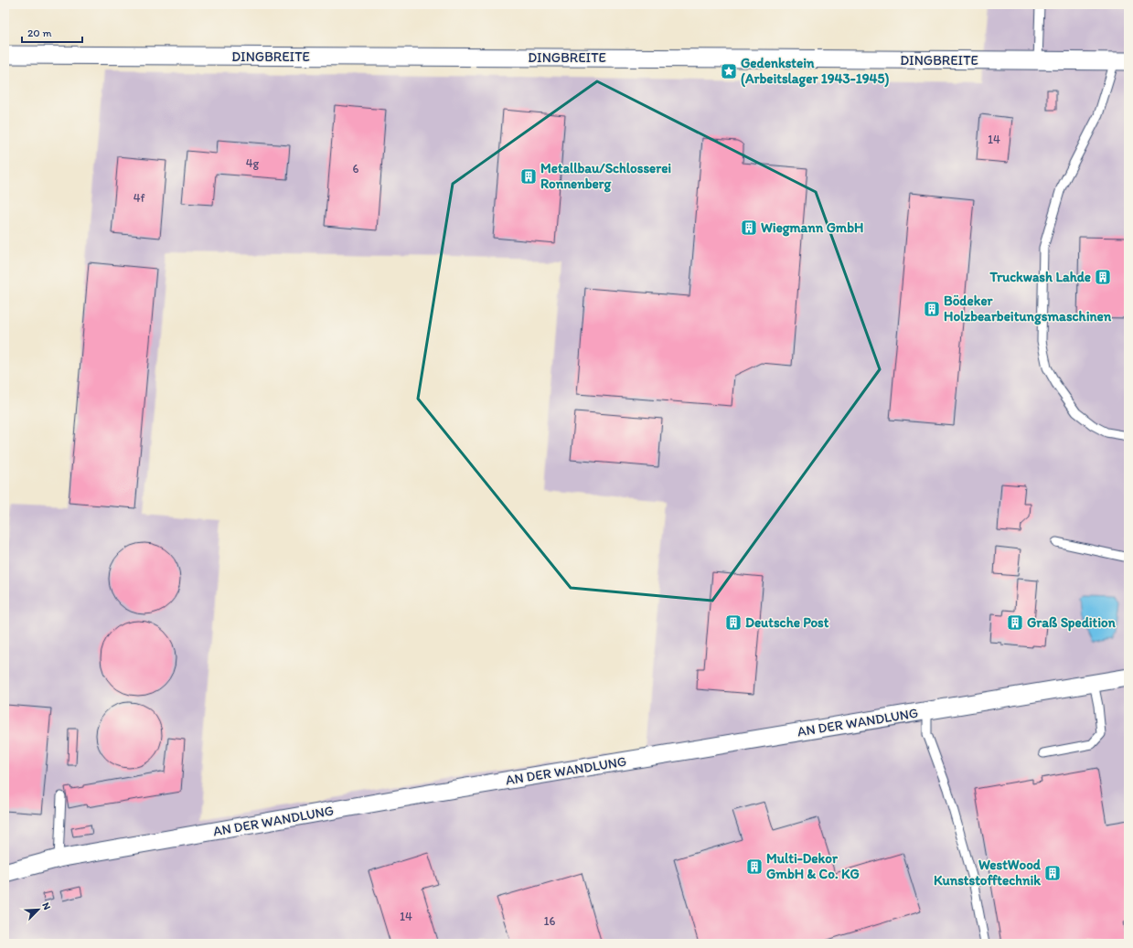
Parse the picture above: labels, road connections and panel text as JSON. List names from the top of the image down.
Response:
{
  "streets": {
    "street": ["DINGBREITE", "AN DER WANDLUNG"]
  },
  "places": {
    "place": ["Gedenkstein (Arbeitslager 1943-1945)"],
    "building": [
      "Metallbau/Schlosserei Ronnenberg",
      "Wiegmann GmbH",
      "Truckwash Lahde",
      "Bödeker Holzbearbeitungsmaschinen",
      "Deutsche Post",
      "Graß Spedition",
      "Multi-Dekor GmbH & Co. KG",
      "WestWood Kunststofftechnik"
    ]
  },
  "house_numbers": [
    "14",
    "4g",
    "6",
    "4f",
    "14",
    "16"
  ],
  "scale_bar": "20 m",
  "north": "top right"
}
